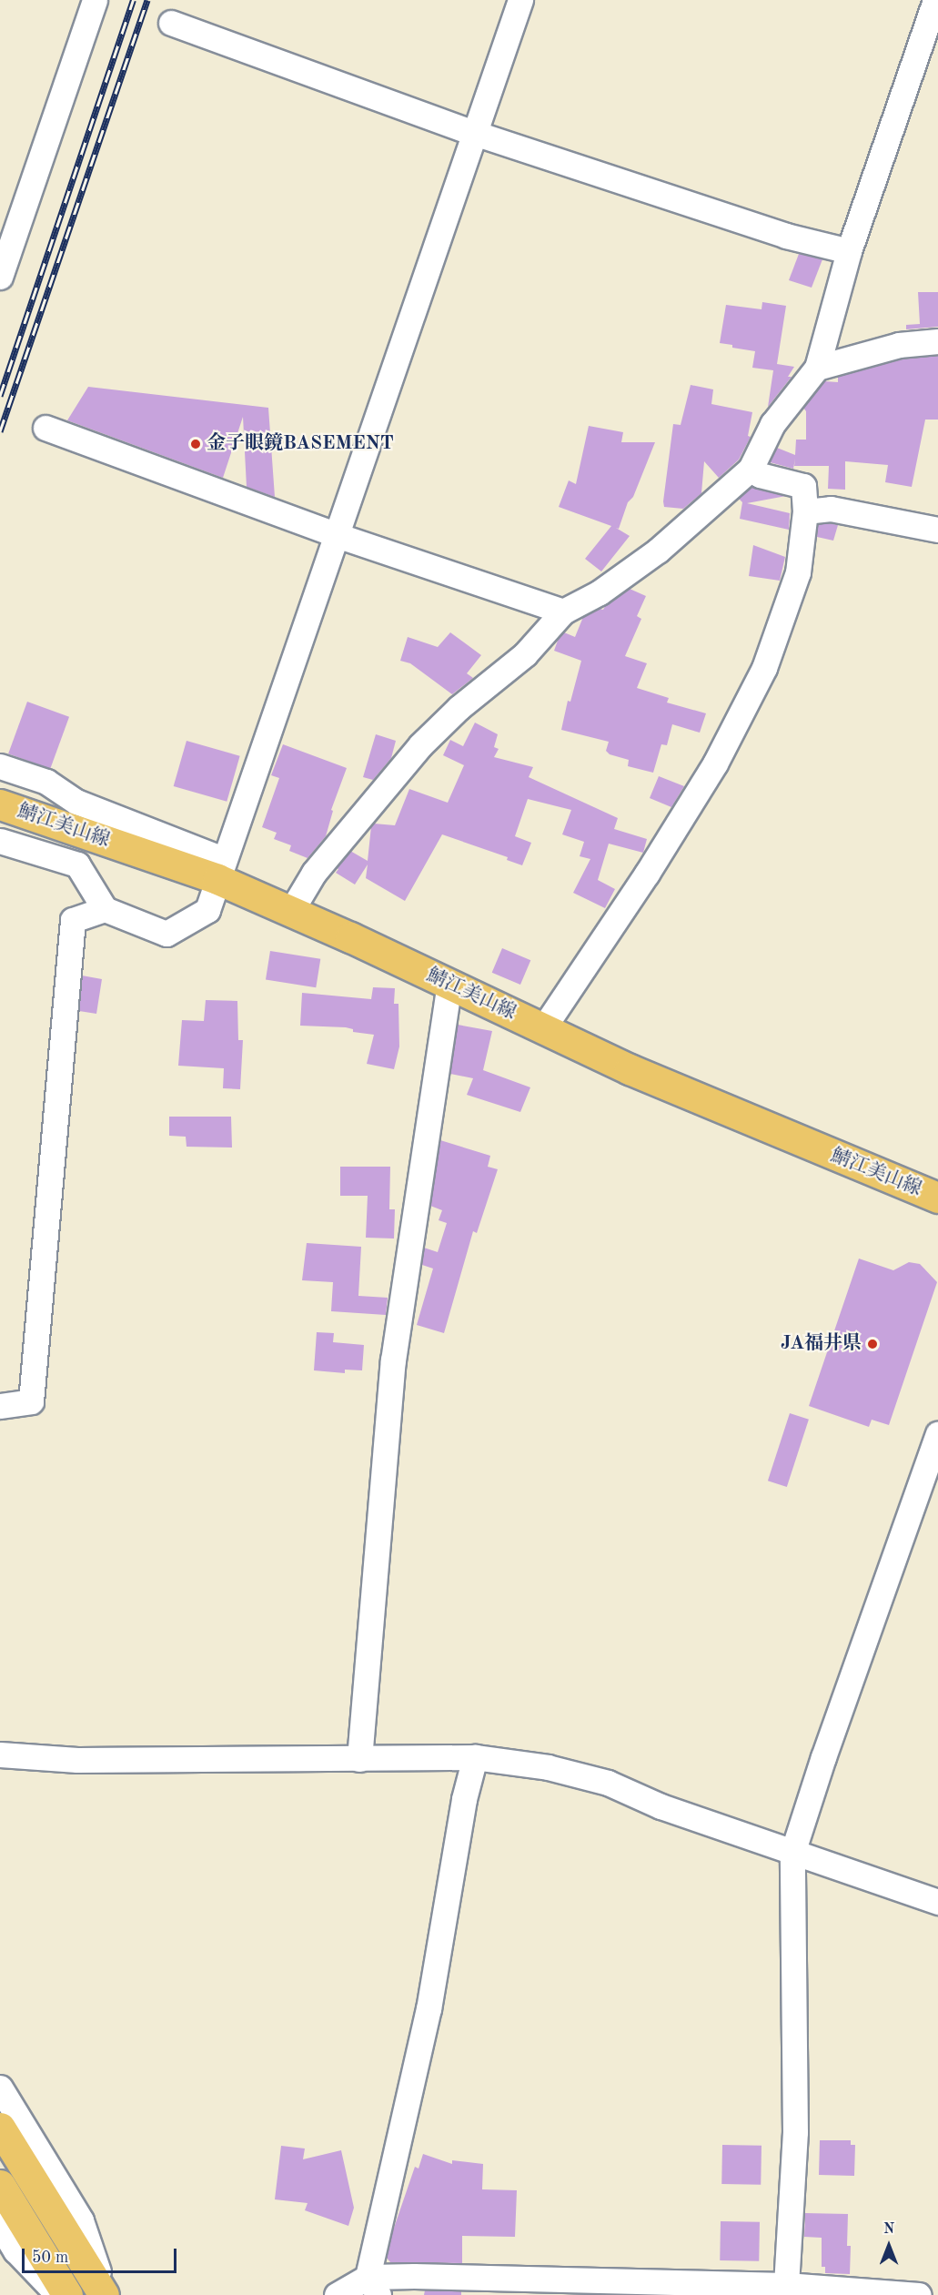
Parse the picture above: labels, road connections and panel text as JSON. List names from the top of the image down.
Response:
{
  "streets": {
    "main road": ["鯖江美山線"]
  },
  "places": ["金子眼鏡BASEMENT", "JA福井県"],
  "scale_bar": "50 m",
  "north": "top"
}
